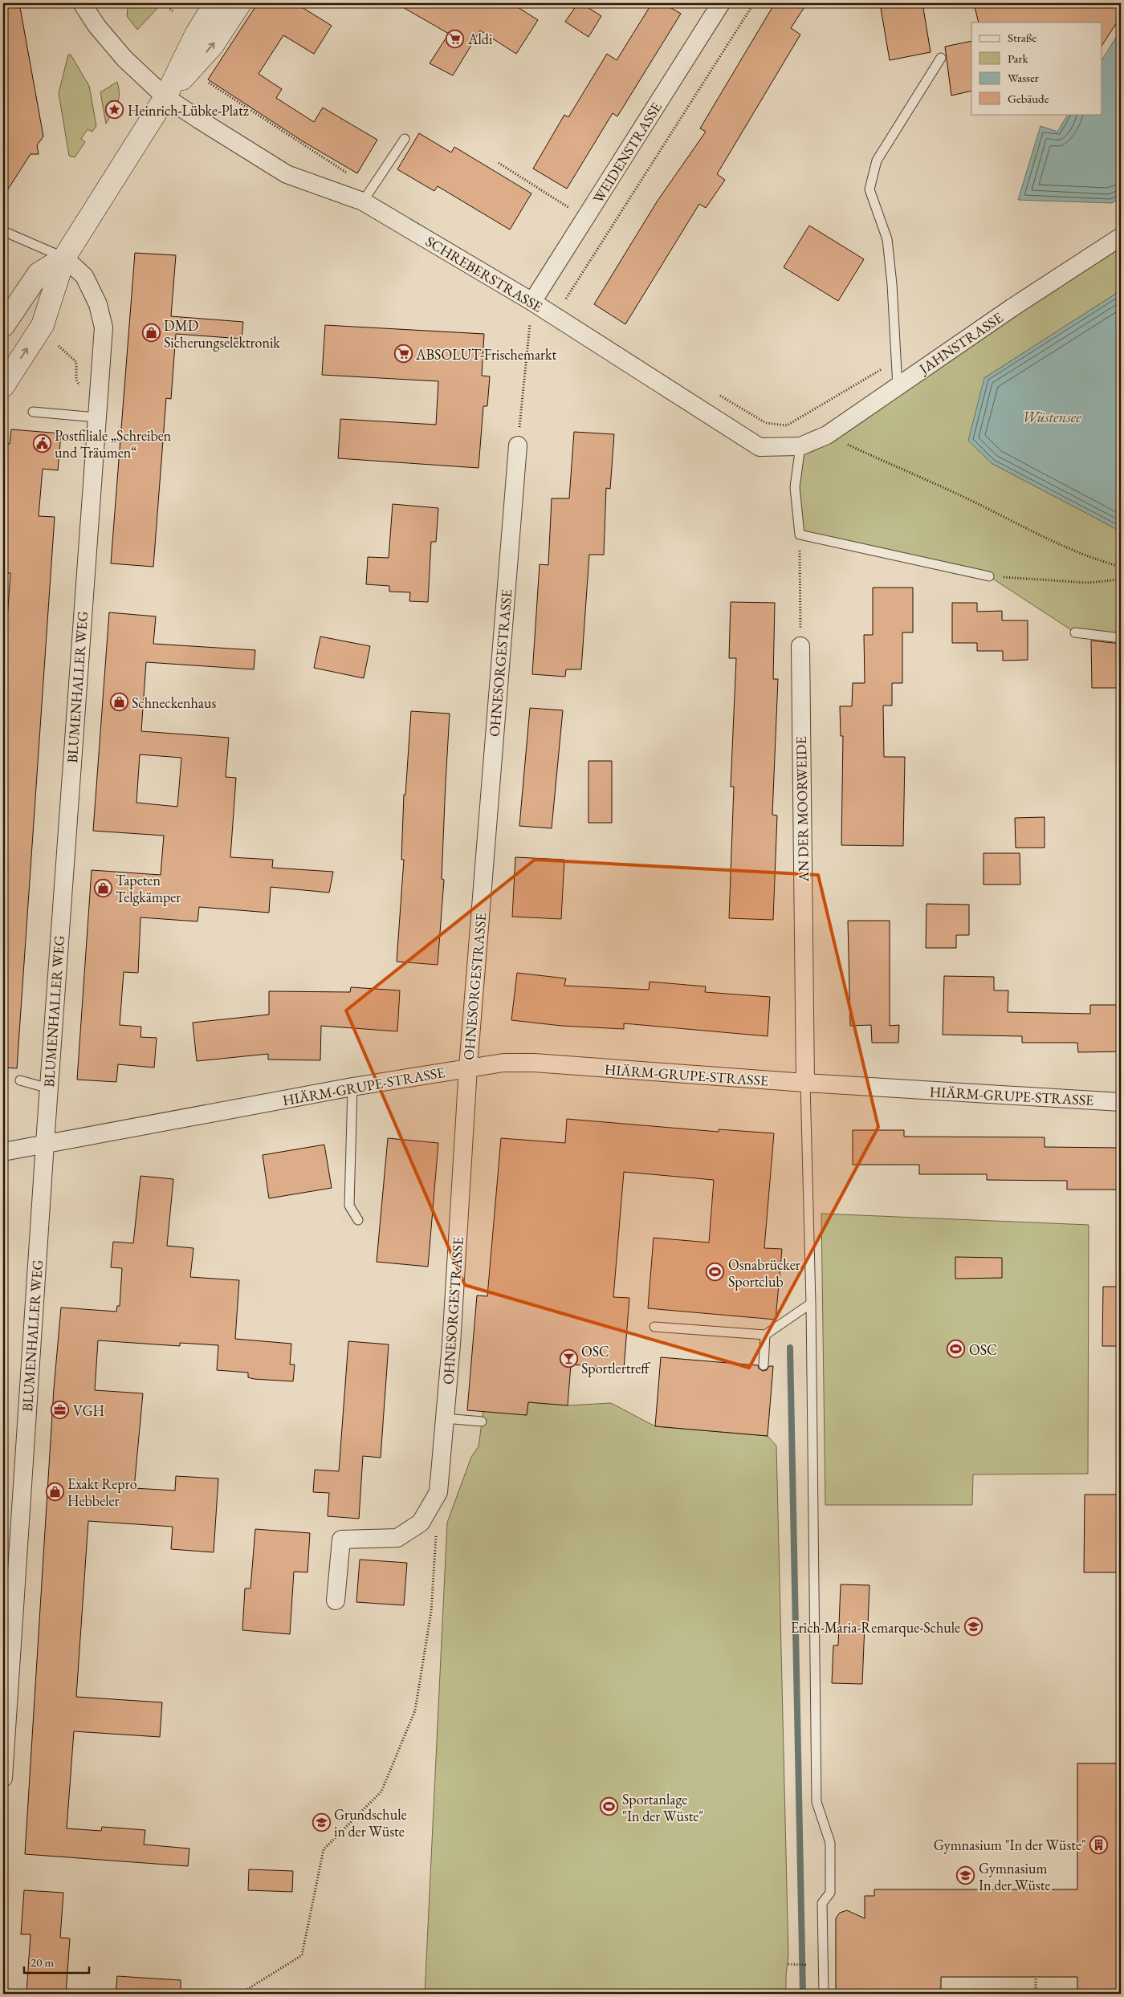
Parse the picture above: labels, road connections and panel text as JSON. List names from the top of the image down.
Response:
{
  "streets": {
    "street": [
      "WEIDENSTRASSE",
      "SCHREBERSTRASSE",
      "JAHNSTRASSE",
      "OHNESORGESTRASSE",
      "BLUMENHALLER WEG",
      "AN DER MOORWEIDE",
      "HIÄRM-GRUPE-STRASSE"
    ]
  },
  "crossings": [
    ["WEIDENSTRASSE", "SCHREBERSTRASSE"],
    ["SCHREBERSTRASSE", "JAHNSTRASSE"],
    ["OHNESORGESTRASSE", "HIÄRM-GRUPE-STRASSE"],
    ["BLUMENHALLER WEG", "HIÄRM-GRUPE-STRASSE"],
    ["AN DER MOORWEIDE", "HIÄRM-GRUPE-STRASSE"]
  ],
  "water": ["Wüstensee"],
  "places": {
    "supermarket": ["Aldi", "ABSOLUT-Frischemarkt"],
    "place": ["Heinrich-Lübke-Platz"],
    "shop": [
      "DMD Sicherungselektronik",
      "Schneckenhaus",
      "Tapeten Telgkämper",
      "Exakt Repro Hebbeler"
    ],
    "public building": ["Postfiliale „Schreiben und Träumen“"],
    "sports": ["Osnabrücker Sportclub", "OSC", "Sportanlage \"In der Wüste\""],
    "bar": ["OSC Sportlertreff"],
    "office": ["VGH"],
    "school or university": ["Erich-Maria-Remarque-Schule", "Grundschule in der Wüste", "Gymnasium In der Wüste"],
    "building": ["Gymnasium \"In der Wüste\""]
  },
  "legend": [
    "Straße",
    "Park",
    "Wasser",
    "Gebäude"
  ],
  "scale_bar": "20 m"
}
